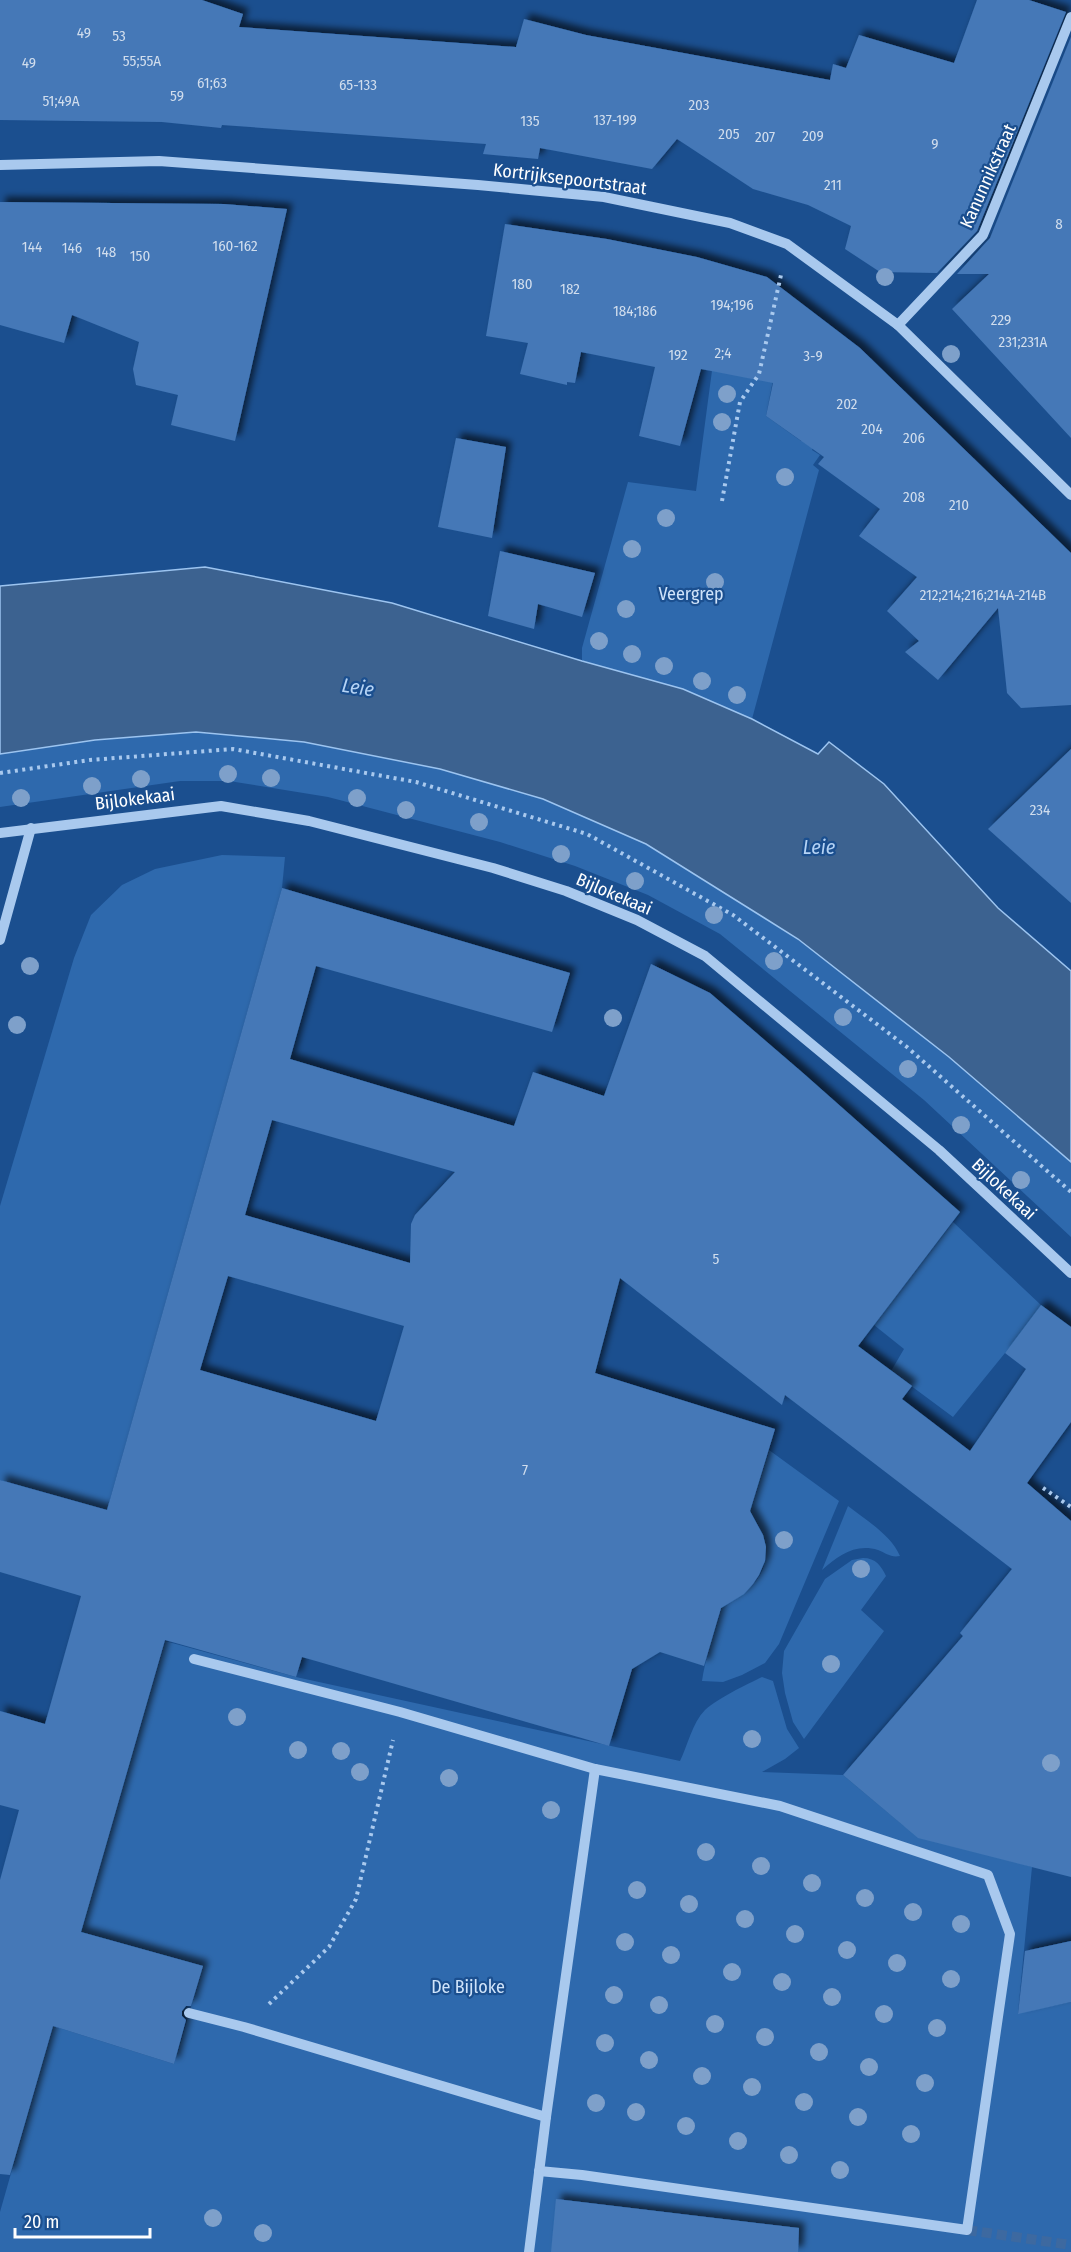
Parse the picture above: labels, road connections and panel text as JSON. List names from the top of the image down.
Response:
{
  "streets": {
    "street": ["Kanunnikstraat", "Kortrijksepoortstraat", "Bijlokekaai"]
  },
  "crossings": [
    ["Kanunnikstraat", "Kortrijksepoortstraat"]
  ],
  "water": ["Leie"],
  "parks": ["Veergrep", "De Bijloke"],
  "house_numbers": [
    "49",
    "53",
    "55;55A",
    "49",
    "61;63",
    "65-133",
    "59",
    "51;49A",
    "203",
    "137-199",
    "135",
    "205",
    "209",
    "207",
    "9",
    "211",
    "8",
    "160-162",
    "144",
    "146",
    "148",
    "150",
    "180",
    "182",
    "194;196",
    "184;186",
    "229",
    "231;231A",
    "2;4",
    "192",
    "3-9",
    "202",
    "204",
    "206",
    "208",
    "210",
    "212;214;216;214A-214B",
    "234",
    "5",
    "7"
  ],
  "scale_bar": "20 m"
}
